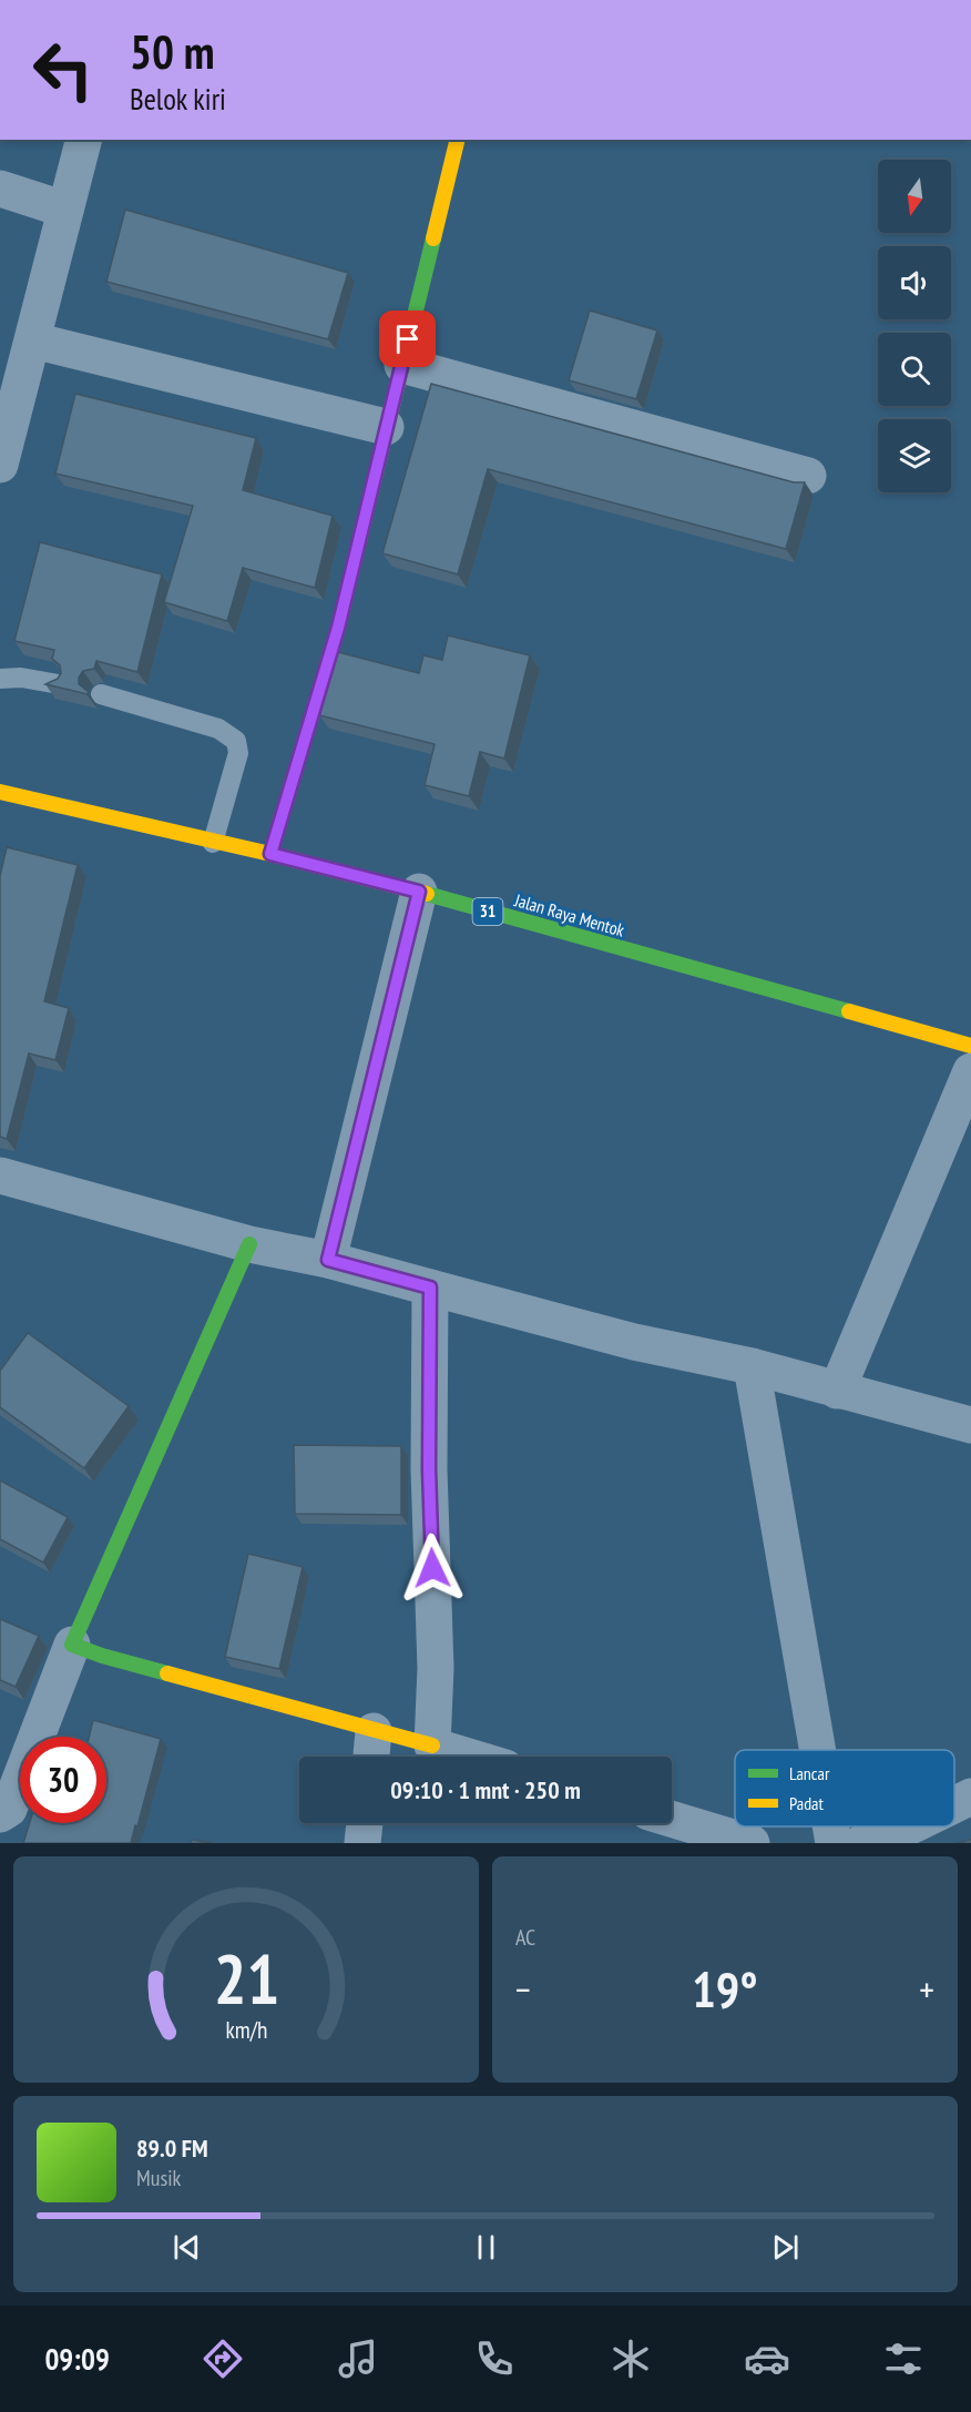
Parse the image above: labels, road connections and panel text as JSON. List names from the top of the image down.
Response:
{
  "streets": {
    "main road": ["31", "Jalan Raya Mentok"]
  },
  "legend": ["Lancar", "Padat"],
  "north": "bottom",
  "page": {
    "turn": ["50 m", "Belok kiri"],
    "limit": "30",
    "trip": "09:10 · 1 mnt · 250 m",
    "tile": "AC",
    "heat": ["−", "19°", "+"],
    "song": ["89.0 FM", "Musik"],
    "tabs": "09:09",
    "gauge": ["21", "km/h"]
  }
}
